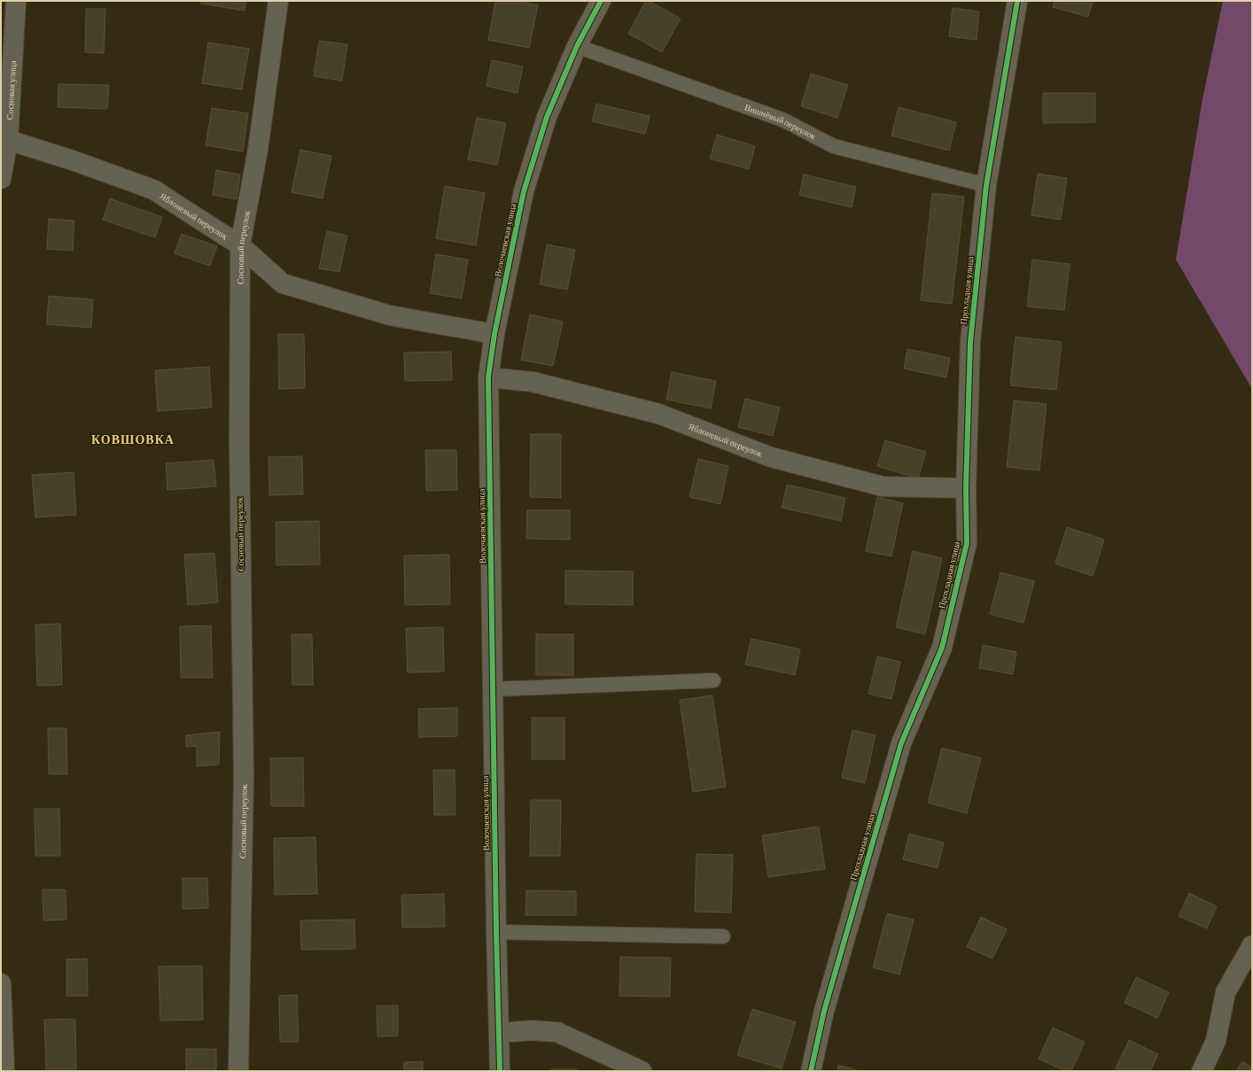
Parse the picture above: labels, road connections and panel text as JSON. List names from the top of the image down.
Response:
{
  "streets": {
    "street": [
      "Сосновая улица",
      "Яблоневый переулок",
      "Волочаевская улица",
      "Сосновый переулок",
      "Прохладная улица"
    ],
    "lane": ["Вишнёвый переулок"]
  },
  "crossings": [
    ["Сосновая улица", "Яблоневый переулок"],
    ["Вишнёвый переулок", "Волочаевская улица"],
    ["Вишнёвый переулок", "Прохладная улица"],
    ["Яблоневый переулок", "Волочаевская улица"],
    ["Яблоневый переулок", "Сосновый переулок"],
    ["Яблоневый переулок", "Прохладная улица"]
  ],
  "districts": ["КОВШОВКА"]
}
